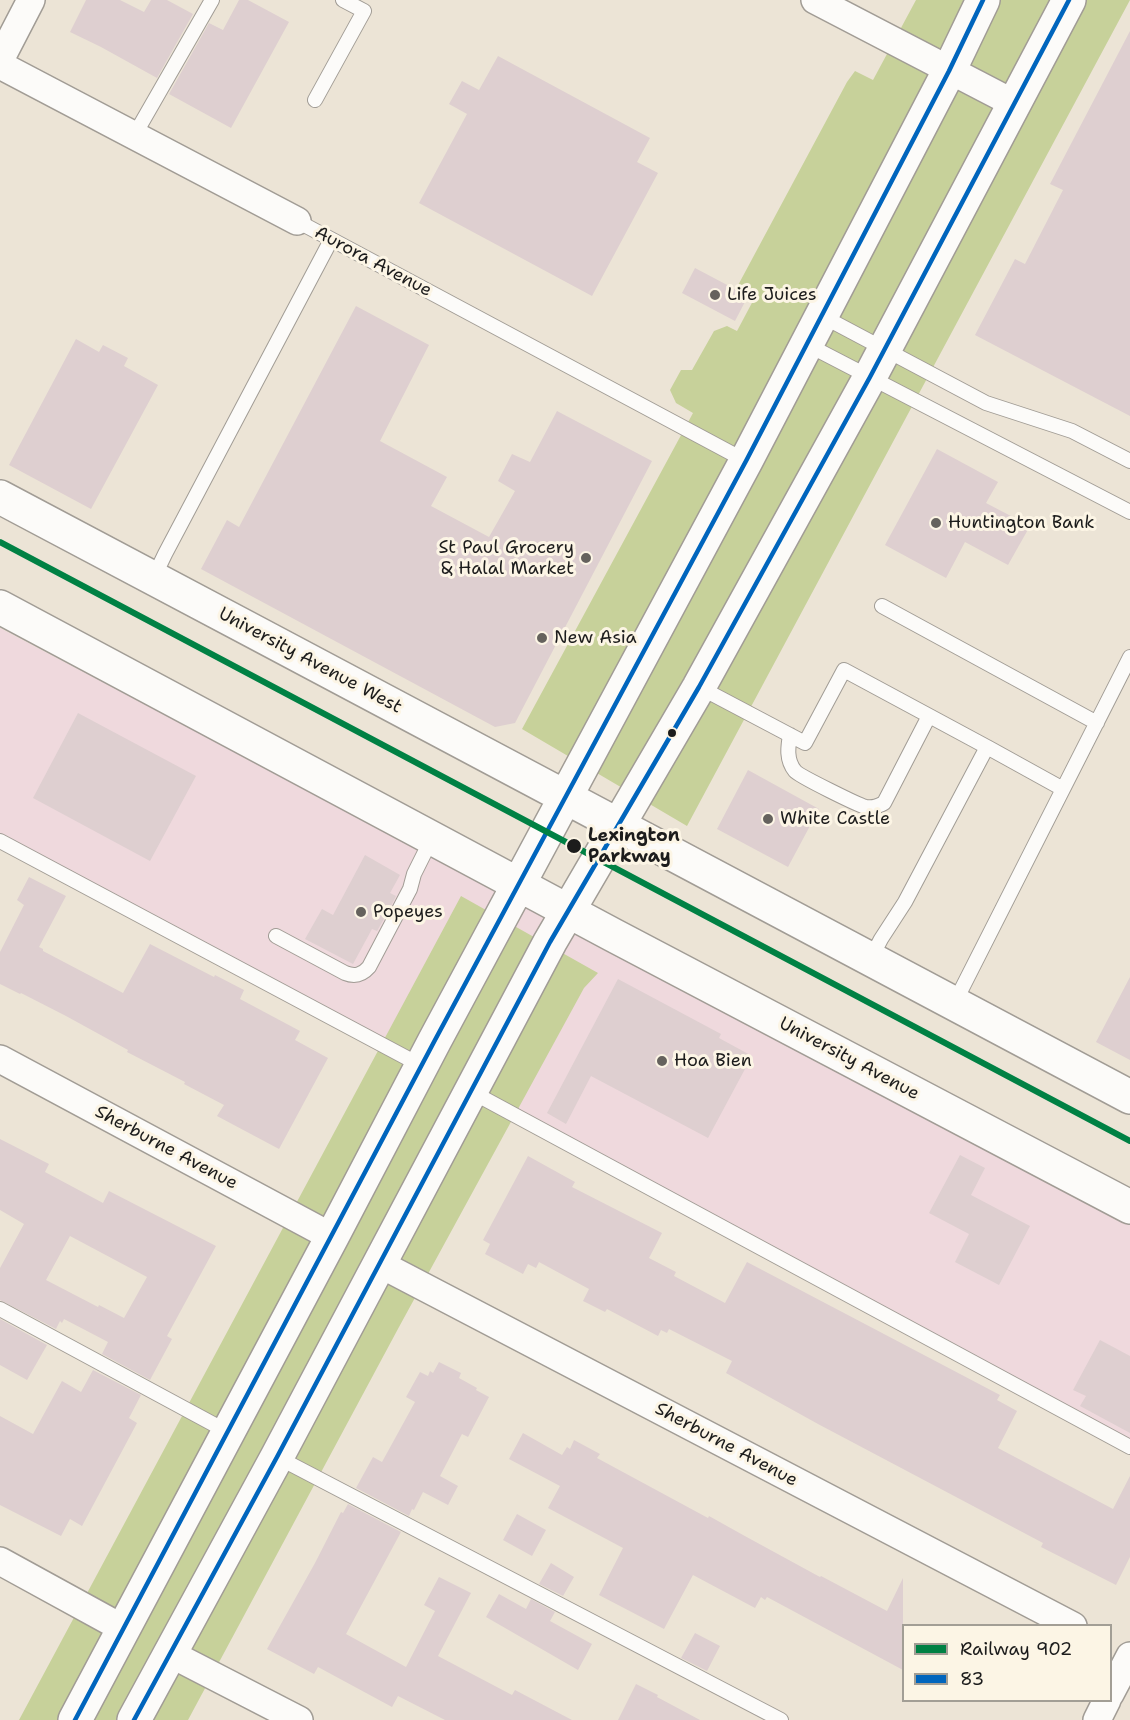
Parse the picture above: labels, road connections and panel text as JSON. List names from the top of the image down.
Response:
{
  "streets": {
    "main road": ["University Avenue West", "University Avenue"],
    "street": ["Aurora Avenue", "Sherburne Avenue"]
  },
  "places": [
    "Life Juices",
    "Huntington Bank",
    "St Paul Grocery & Halal Market",
    "New Asia",
    "White Castle",
    "Lexington Parkway",
    "Popeyes",
    "Hoa Bien"
  ],
  "lines": ["transit line 83", "rail line 902"],
  "legend": ["Railway 902", "83"]
}
